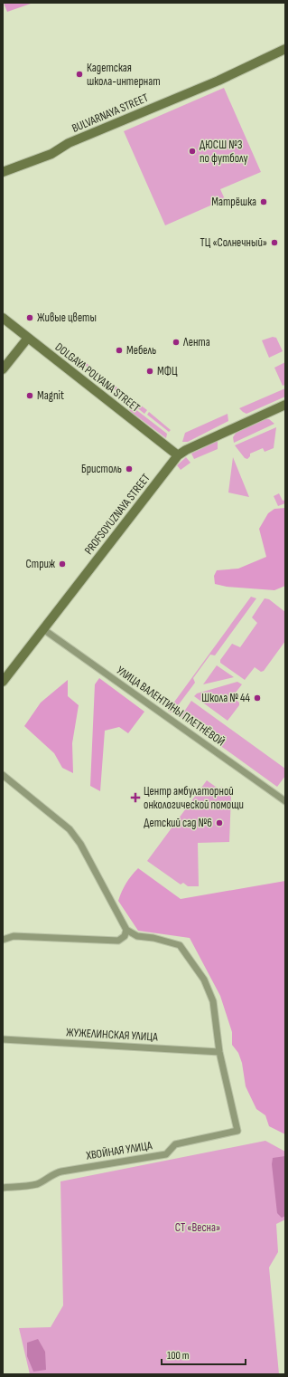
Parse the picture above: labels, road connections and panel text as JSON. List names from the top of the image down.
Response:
{
  "streets": {
    "main road": ["BULVARNAYA STREET", "DOLGAYA POLYANA STREET", "PROFSOYUZNAYA STREET"],
    "street": ["УЛИЦА ВАЛЕНТИНЫ ПЛЕТНЁВОЙ", "ЖУЖЕЛИНСКАЯ УЛИЦА", "ХВОЙНАЯ УЛИЦА"]
  },
  "crossings": [
    ["DOLGAYA POLYANA STREET", "PROFSOYUZNAYA STREET"],
    ["PROFSOYUZNAYA STREET", "УЛИЦА ВАЛЕНТИНЫ ПЛЕТНЁВОЙ"],
    ["ЖУЖЕЛИНСКАЯ УЛИЦА", "ХВОЙНАЯ УЛИЦА"]
  ],
  "parks": ["СТ «Весна»"],
  "places": {
    "other": [
      "Кадетская школа-интернат",
      "ДЮСШ №3 по футболу",
      "Матрёшка",
      "ТЦ «Солнечный»",
      "Живые цветы",
      "Лента",
      "Мебель",
      "МФЦ",
      "Magnit",
      "Бристоль",
      "Стриж",
      "Школа № 44",
      "Детский сад №6"
    ],
    "health": ["Центр амбулаторной онкологической помощи"]
  },
  "scale_bar": "100 m"
}
